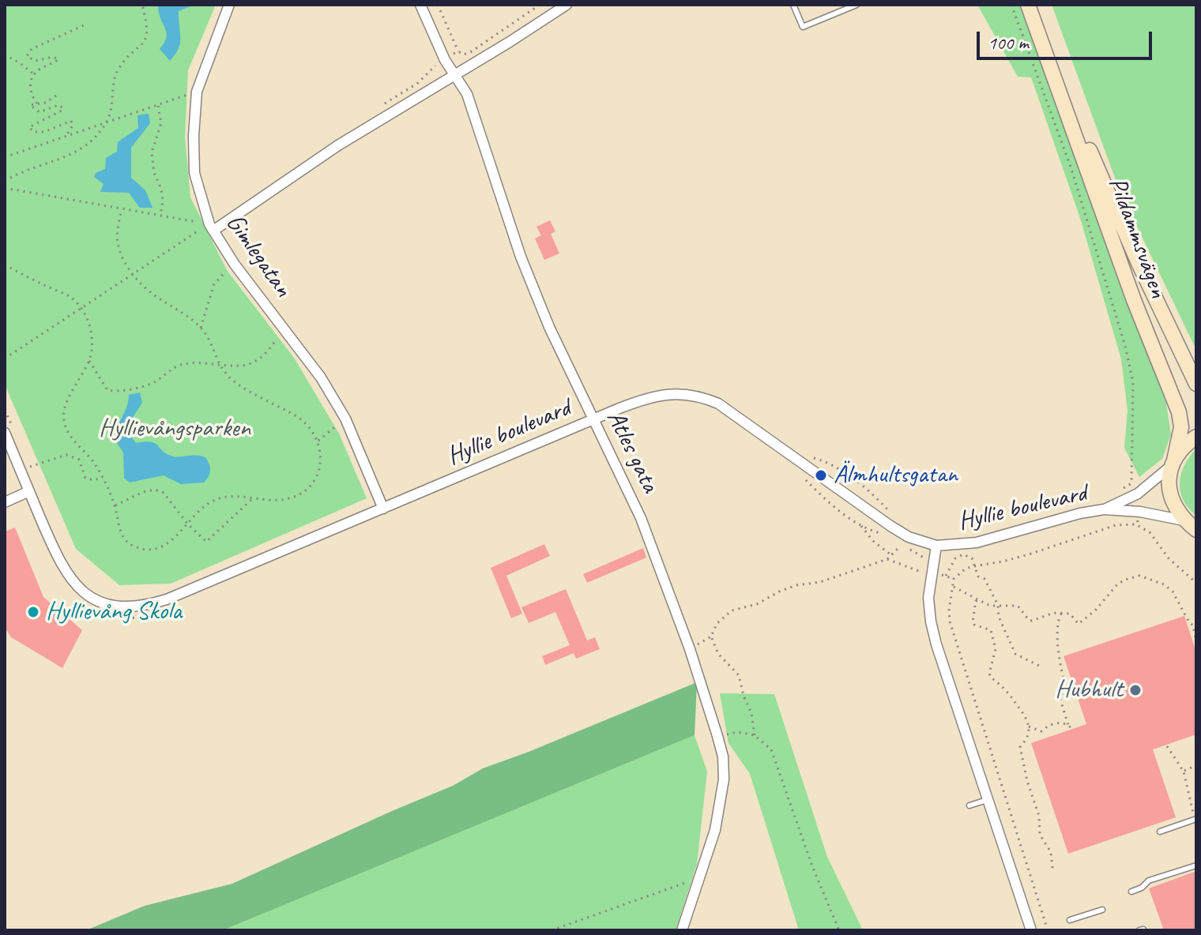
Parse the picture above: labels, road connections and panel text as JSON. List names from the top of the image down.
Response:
{
  "streets": {
    "main road": ["Pildammsvägen"],
    "street": ["Gimlegatan", "Hyllie boulevard", "Atles gata"]
  },
  "crossings": [
    ["Pildammsvägen", "Hyllie boulevard"],
    ["Gimlegatan", "Hyllie boulevard"],
    ["Hyllie boulevard", "Atles gata"]
  ],
  "parks": ["Hyllievångsparken"],
  "places": ["Älmhultsgatan", "Hyllievång Skola", "Hubhult"],
  "scale_bar": "100 m"
}
